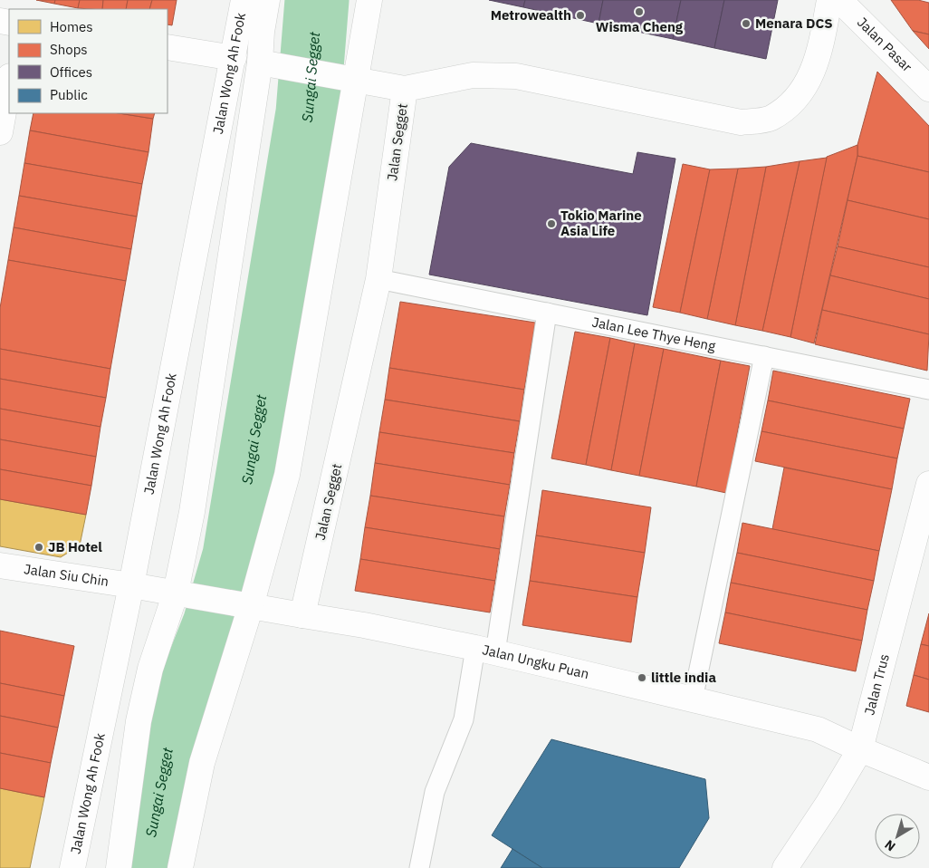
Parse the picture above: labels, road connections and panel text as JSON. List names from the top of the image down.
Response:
{
  "streets": {
    "street": [
      "Jalan Pasar",
      "Jalan Wong Ah Fook",
      "Jalan Segget",
      "Jalan Siu Chin",
      "Jalan Ungku Puan",
      "Jalan Trus"
    ],
    "lane": ["Jalan Lee Thye Heng"]
  },
  "crossings": [
    ["Jalan Wong Ah Fook", "Jalan Siu Chin"],
    ["Jalan Wong Ah Fook", "Jalan Ungku Puan"],
    ["Jalan Segget", "Jalan Lee Thye Heng"],
    ["Jalan Segget", "Jalan Ungku Puan"],
    ["Jalan Siu Chin", "Jalan Ungku Puan"],
    ["Jalan Ungku Puan", "Jalan Trus"]
  ],
  "water": ["Sungai Segget"],
  "places": [
    "Wisma Cheng",
    "Metrowealth",
    "Menara DCS",
    "Tokio Marine Asia Life",
    "JB Hotel",
    "little india"
  ],
  "legend": [
    "Homes",
    "Shops",
    "Offices",
    "Public"
  ],
  "north": "bottom left"
}
